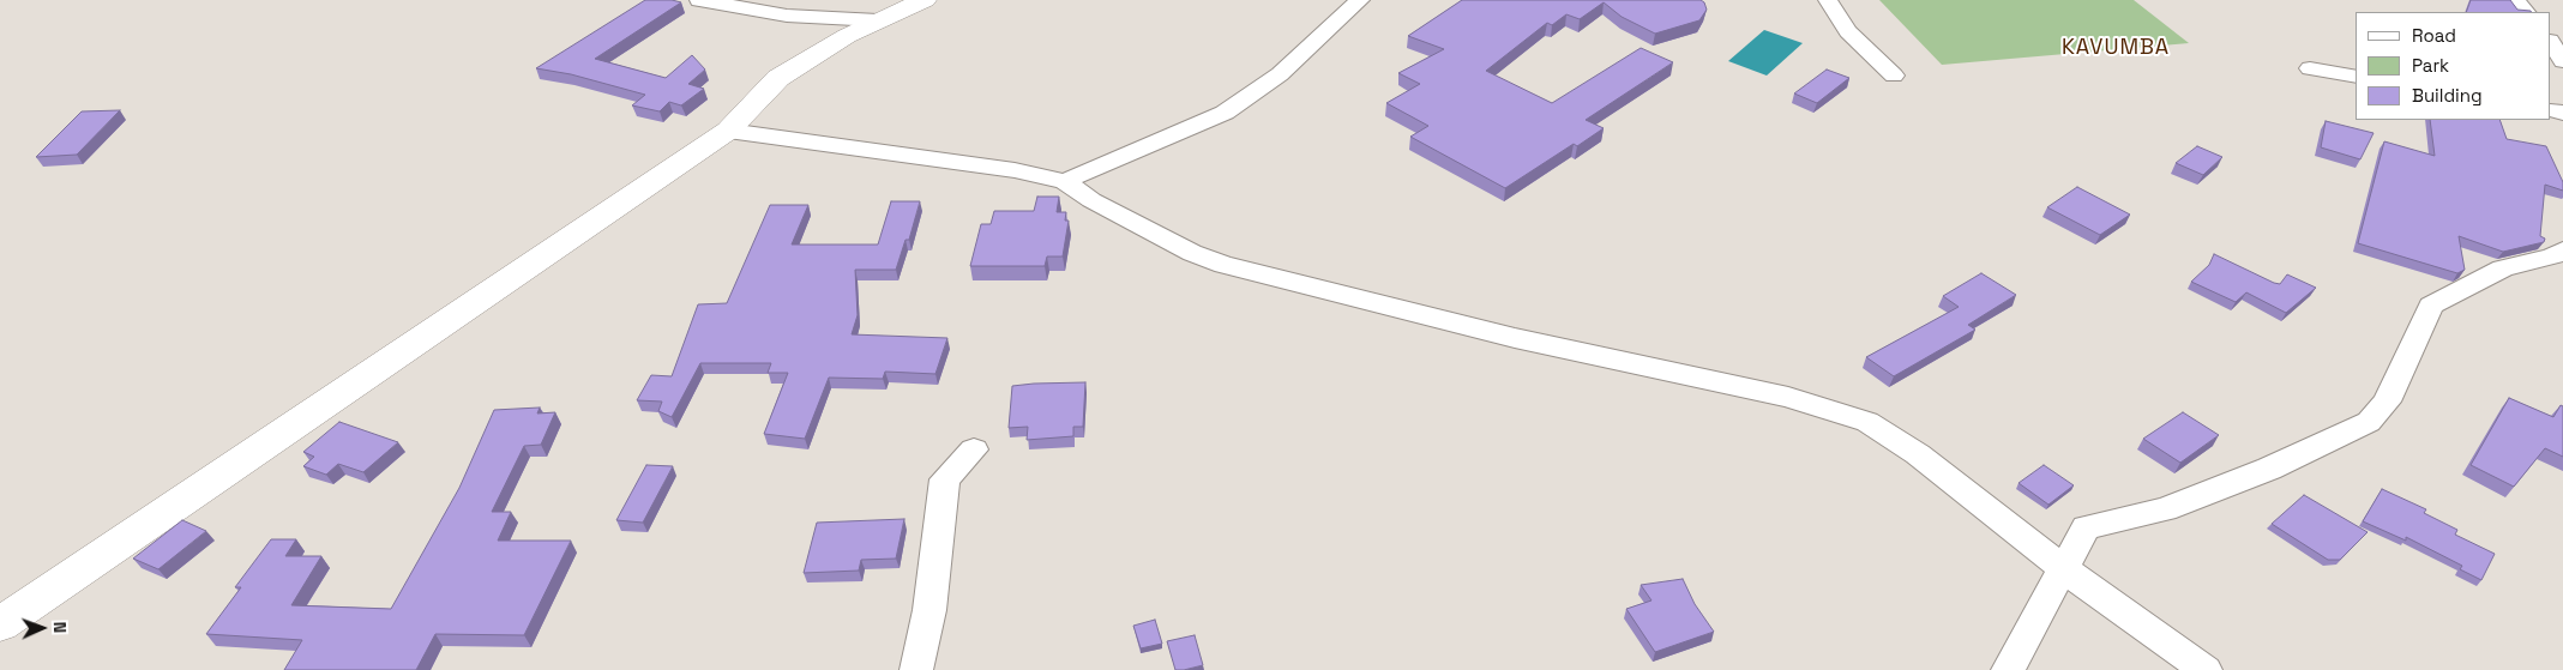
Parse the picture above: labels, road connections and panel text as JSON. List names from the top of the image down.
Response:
{
  "districts": ["KAVUMBA"],
  "legend": ["Road", "Park", "Building"],
  "north": "right"
}
